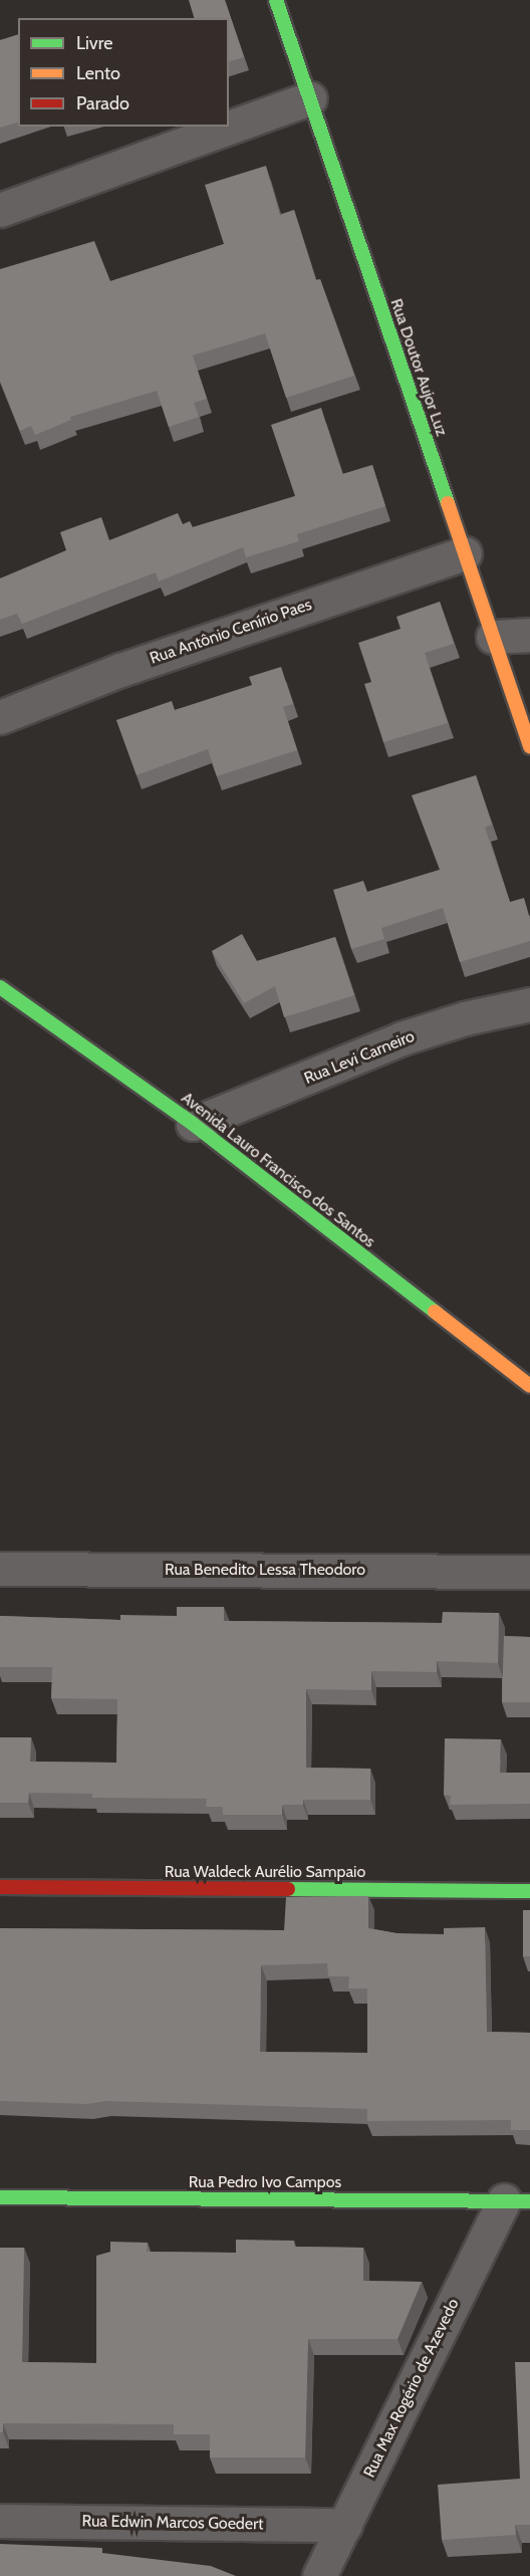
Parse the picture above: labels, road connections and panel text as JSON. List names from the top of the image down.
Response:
{
  "streets": {
    "street": [
      "Rua Doutor Aujor Luz",
      "Rua Antônio Cenírio Paes",
      "Rua Levi Carneiro",
      "Avenida Lauro Francisco dos Santos",
      "Rua Benedito Lessa Theodoro",
      "Rua Waldeck Aurélio Sampaio",
      "Rua Pedro Ivo Campos",
      "Rua Max Rogério de Azevedo",
      "Rua Edwin Marcos Goedert"
    ]
  },
  "crossings": [
    ["Rua Doutor Aujor Luz", "Rua Antônio Cenírio Paes"],
    ["Rua Levi Carneiro", "Avenida Lauro Francisco dos Santos"],
    ["Rua Pedro Ivo Campos", "Rua Max Rogério de Azevedo"],
    ["Rua Max Rogério de Azevedo", "Rua Edwin Marcos Goedert"]
  ],
  "legend": ["Livre", "Lento", "Parado"]
}
